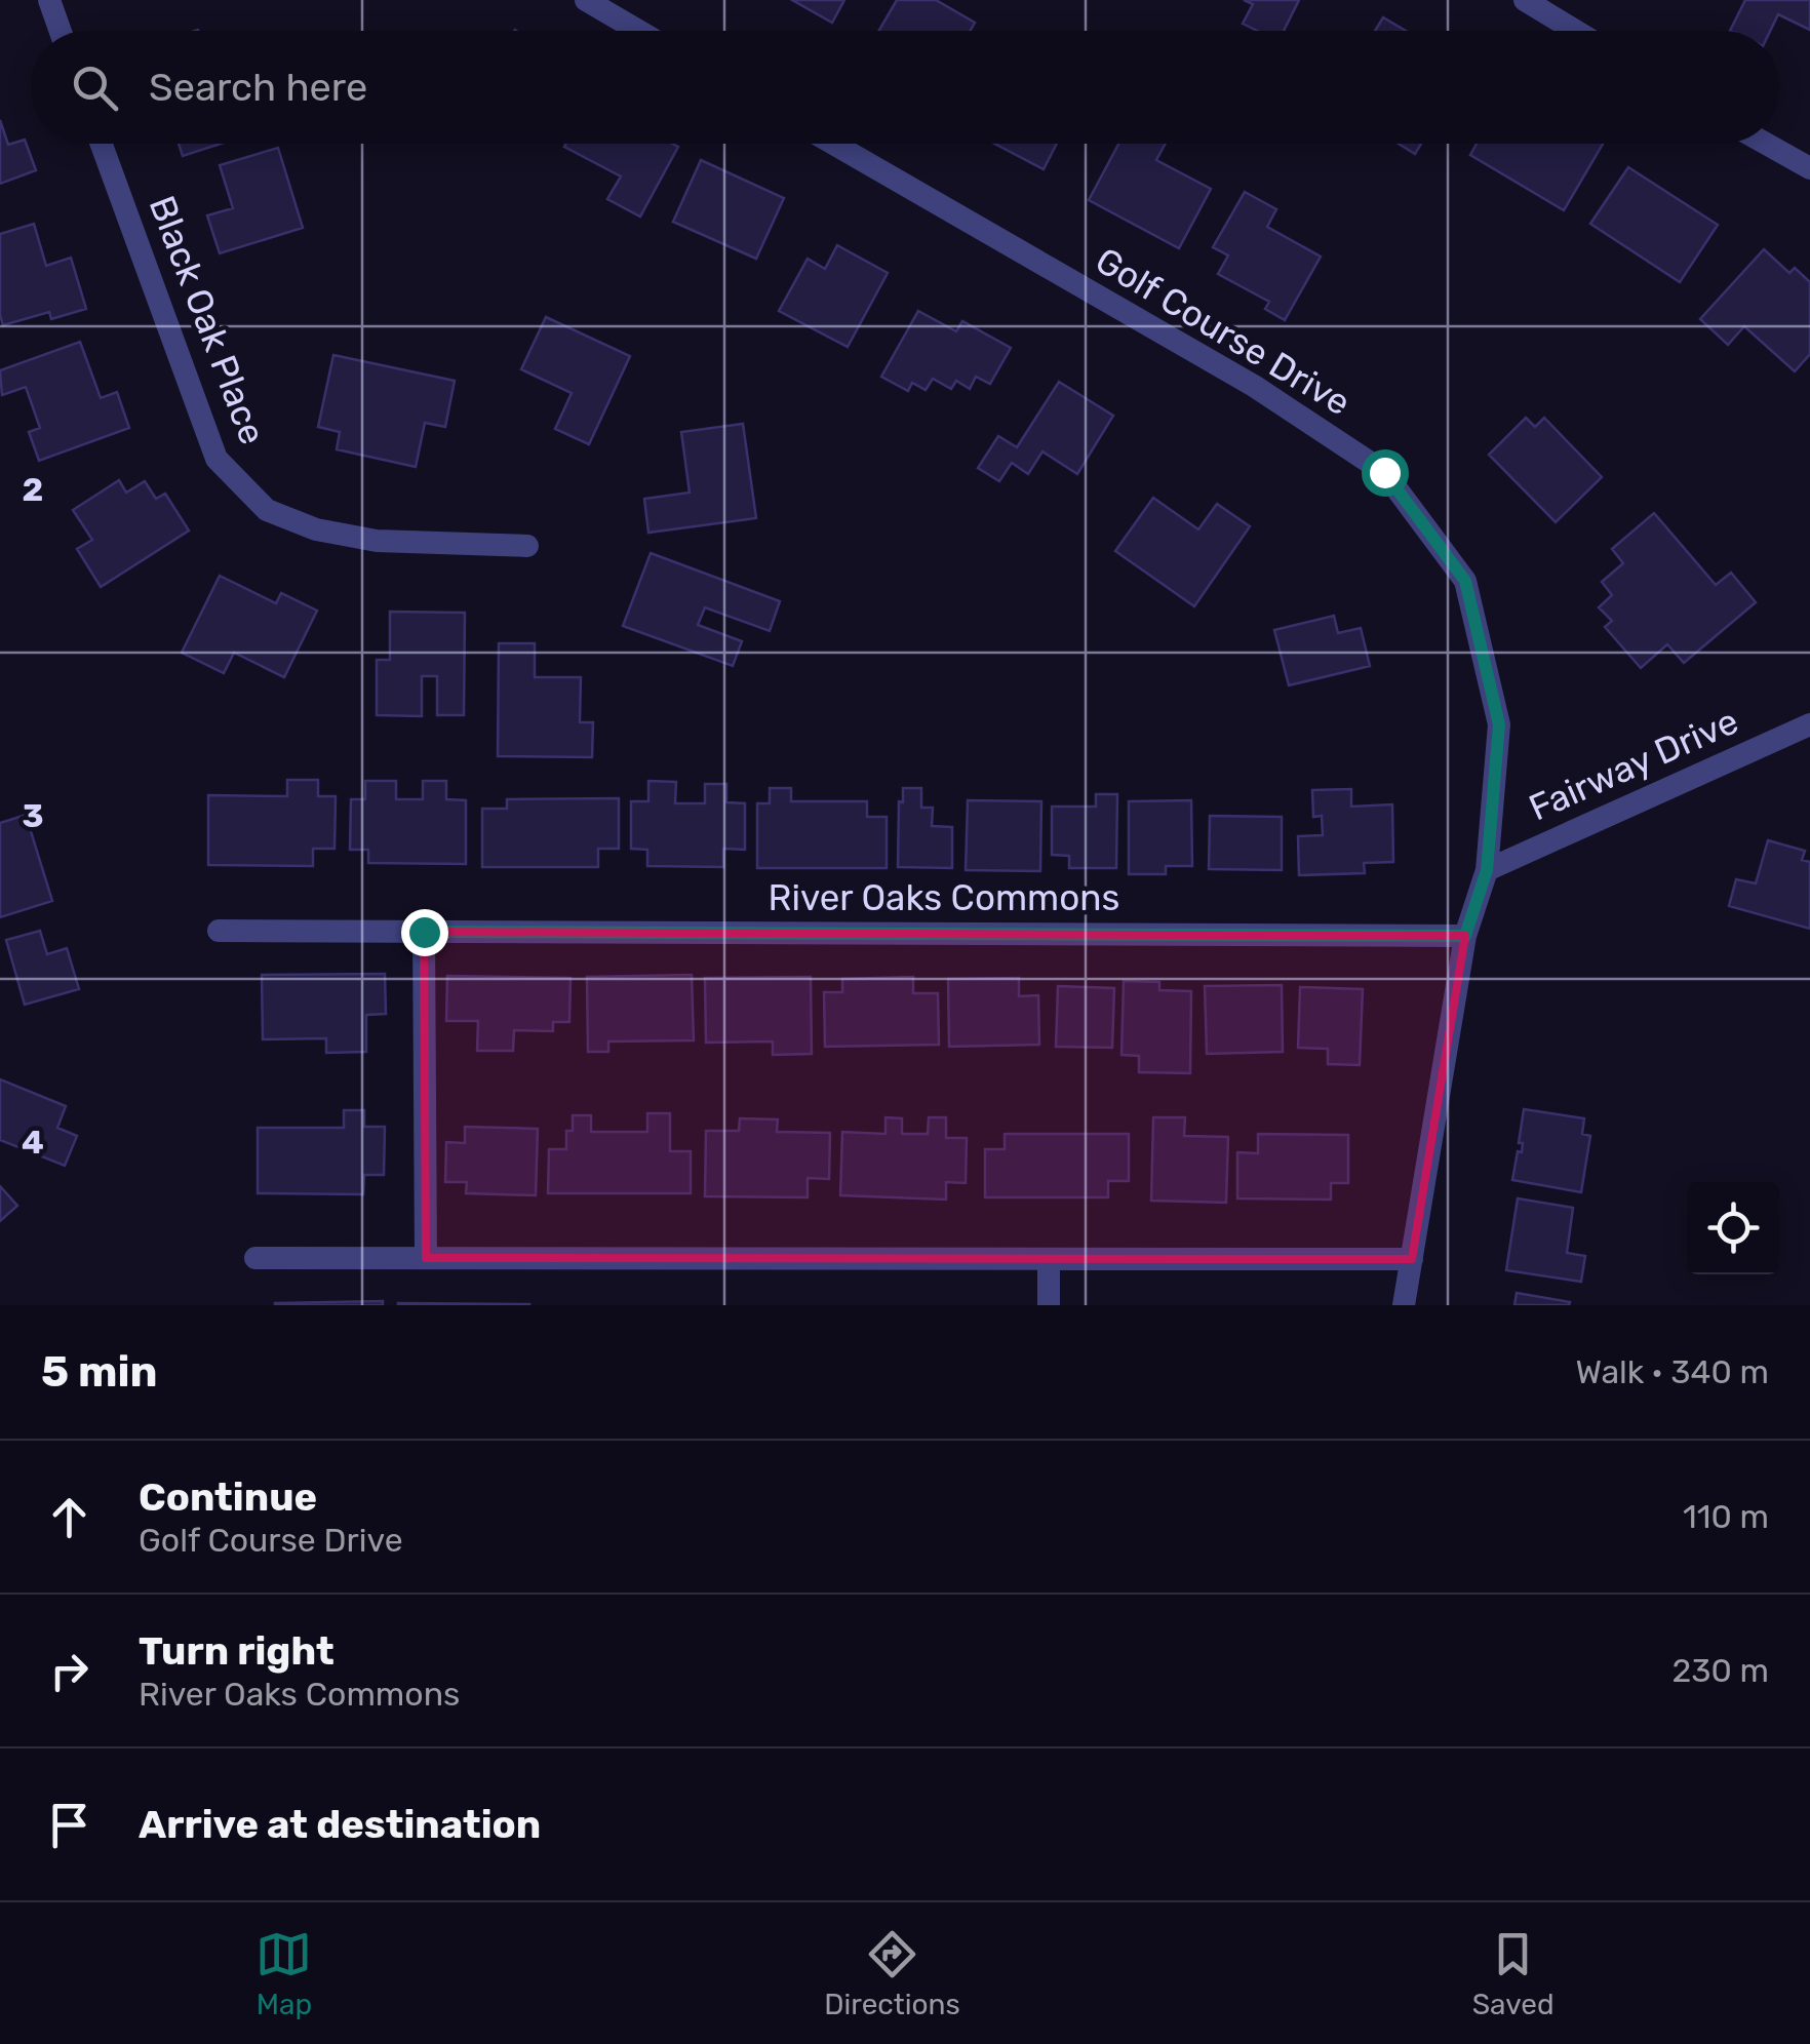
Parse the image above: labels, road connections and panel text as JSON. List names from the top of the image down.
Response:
{
  "streets": {
    "street": [
      "Black Oak Place",
      "Golf Course Drive",
      "Fairway Drive",
      "River Oaks Commons"
    ]
  },
  "crossings": [
    ["Golf Course Drive", "Fairway Drive"],
    ["Golf Course Drive", "River Oaks Commons"]
  ],
  "page": {
    "search": "Search here",
    "heading": ["5 min", "Walk · 340 m"],
    "list": [
      ["Continue", "Golf Course Drive", "110 m"],
      ["Turn right", "River Oaks Commons", "230 m"],
      "Arrive at destination"
    ],
    "nav": ["Map", "Directions", "Saved"]
  },
  "grid": {
    "rows": ["2", "3", "4"]
  }
}
